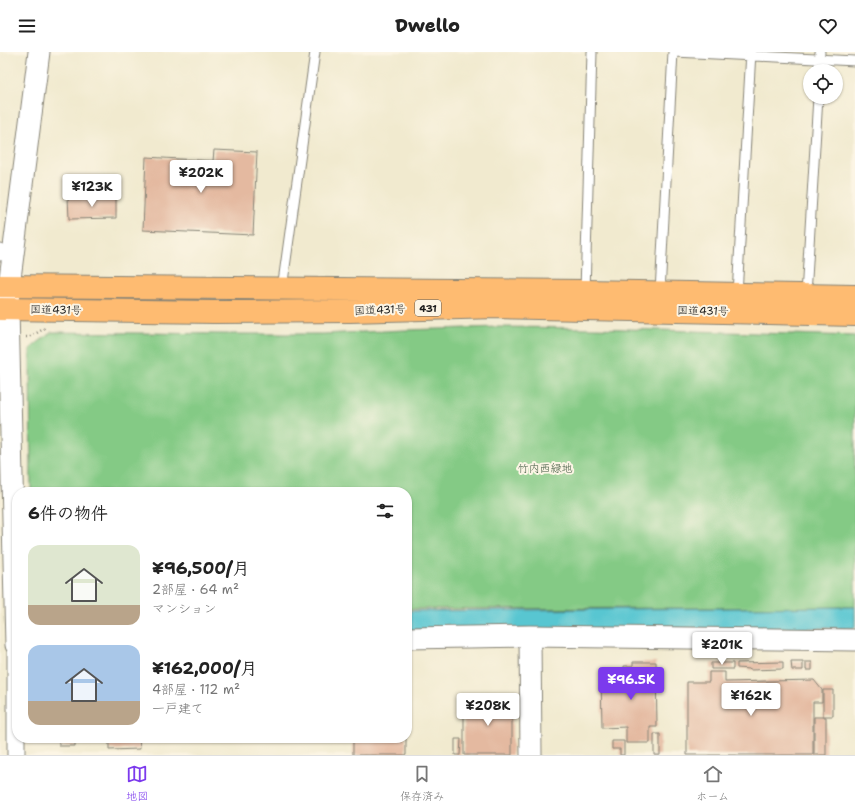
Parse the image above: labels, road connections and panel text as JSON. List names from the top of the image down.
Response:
{
  "streets": {
    "highway": ["431", "国道431号"]
  },
  "parks": ["竹内西緑地"],
  "page": {
    "header": "Dwello",
    "price": [
      "¥202K",
      "¥123K",
      "¥201K",
      "¥96.5K",
      "¥162K",
      "¥208K"
    ],
    "heading": "6件の物件",
    "list": [
      {
        "name": "¥96,500/月",
        "note": "2部屋 · 64 m² · マンション"
      },
      {
        "name": "¥162,000/月",
        "note": "4部屋 · 112 m² · 一戸建て"
      }
    ],
    "tabs": ["地図", "保存済み", "ホーム"]
  }
}
